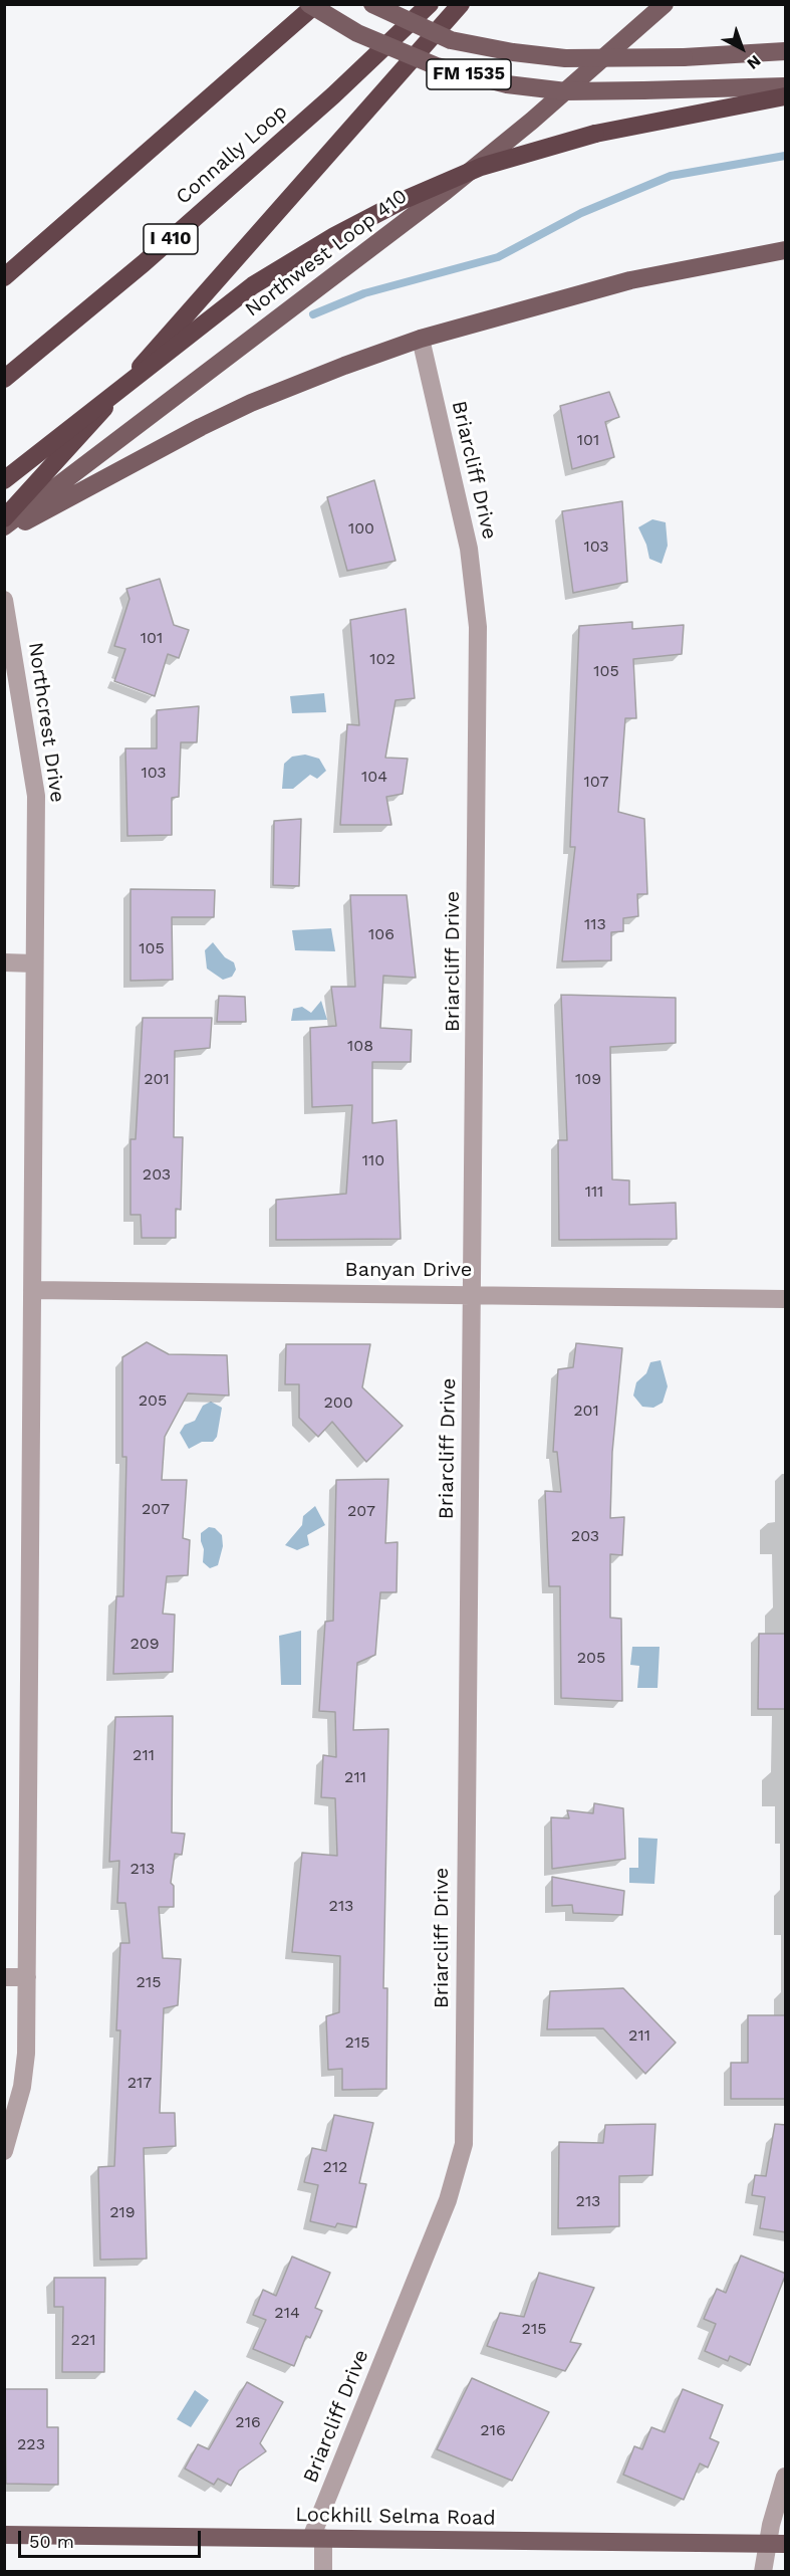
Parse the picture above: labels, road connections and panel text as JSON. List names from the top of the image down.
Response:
{
  "streets": {
    "highway": ["Connally Loop", "I 410"],
    "main road": ["FM 1535", "Northwest Loop 410", "Lockhill Selma Road"],
    "street": ["Briarcliff Drive", "Northcrest Drive", "Banyan Drive"]
  },
  "crossings": [
    ["Briarcliff Drive", "Banyan Drive"],
    ["Briarcliff Drive", "Lockhill Selma Road"],
    ["Northcrest Drive", "Banyan Drive"]
  ],
  "house_numbers": [
    "101",
    "100",
    "103",
    "101",
    "102",
    "105",
    "103",
    "104",
    "107",
    "113",
    "106",
    "105",
    "108",
    "201",
    "109",
    "110",
    "203",
    "111",
    "205",
    "200",
    "201",
    "207",
    "207",
    "203",
    "209",
    "205",
    "211",
    "211",
    "213",
    "213",
    "215",
    "211",
    "215",
    "217",
    "212",
    "213",
    "219",
    "214",
    "215",
    "221",
    "216",
    "216",
    "223"
  ],
  "scale_bar": "50 m",
  "north": "bottom right"
}
